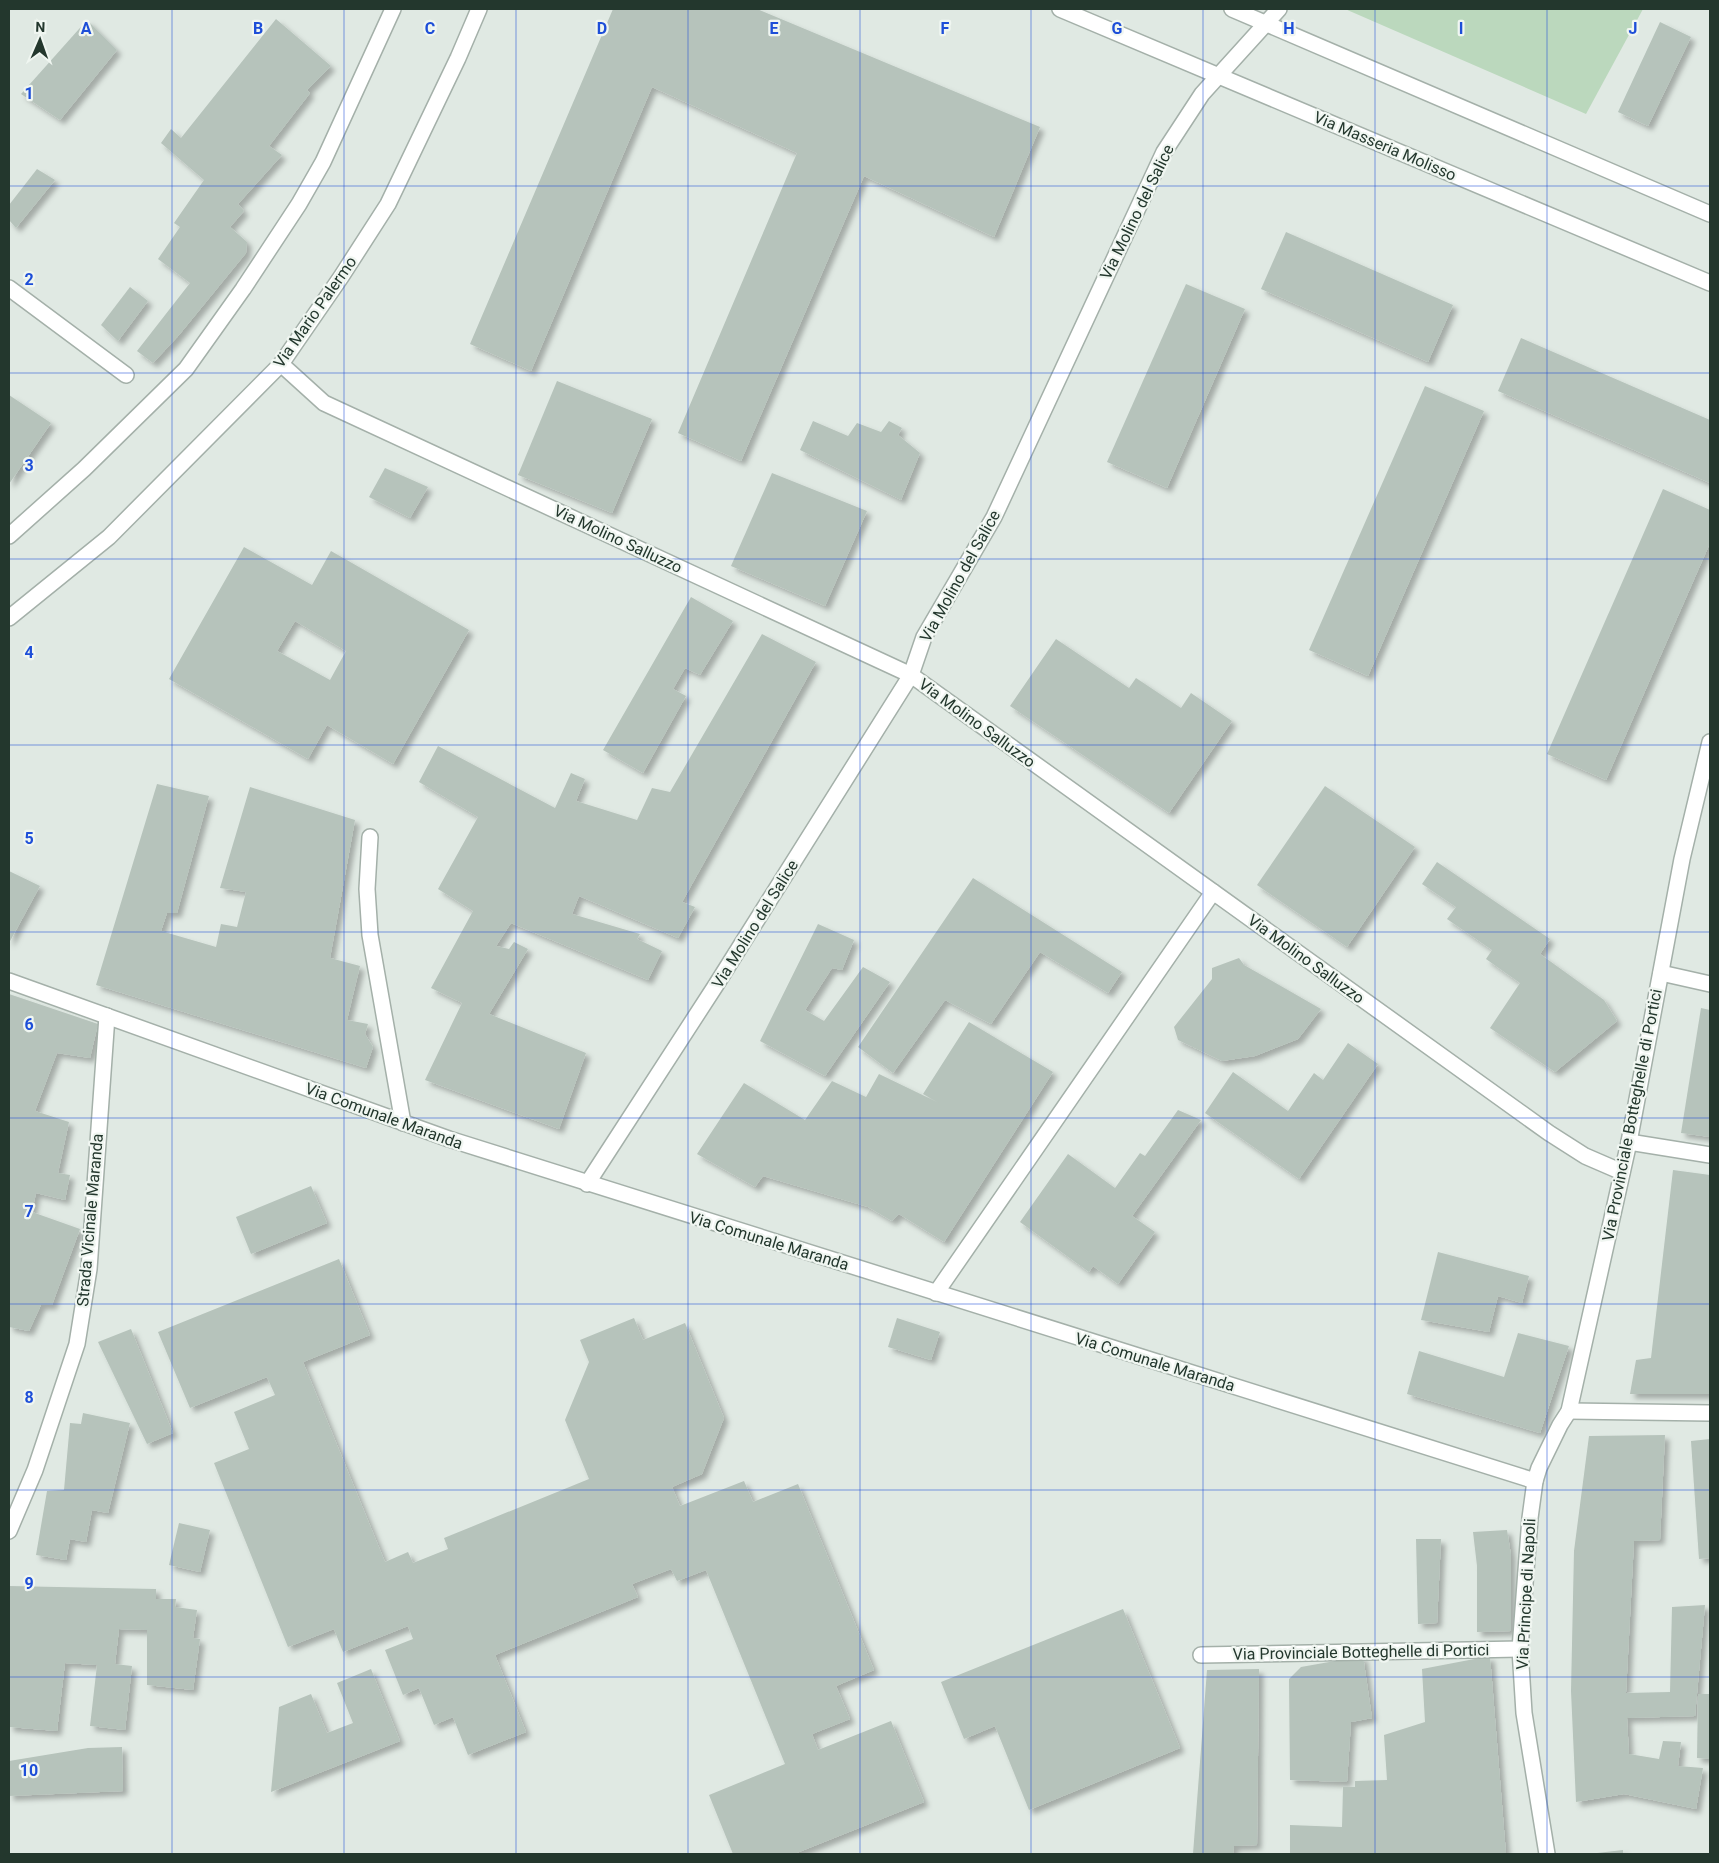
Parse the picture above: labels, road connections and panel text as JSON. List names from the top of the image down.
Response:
{
  "streets": {
    "street": [
      "Via Masseria Molisso",
      "Via Molino del Salice",
      "Via Mario Palermo",
      "Via Molino Salluzzo",
      "Via Provinciale Botteghelle di Portici",
      "Via Comunale Maranda",
      "Strada Vicinale Maranda",
      "Via Principe di Napoli"
    ]
  },
  "crossings": [
    ["Via Masseria Molisso", "Via Molino del Salice"],
    ["Via Molino del Salice", "Via Molino Salluzzo"],
    ["Via Molino del Salice", "Via Comunale Maranda"],
    ["Via Mario Palermo", "Via Molino Salluzzo"],
    ["Via Molino Salluzzo", "Via Provinciale Botteghelle di Portici"],
    ["Via Provinciale Botteghelle di Portici", "Via Comunale Maranda"],
    ["Via Provinciale Botteghelle di Portici", "Via Principe di Napoli"],
    ["Via Comunale Maranda", "Strada Vicinale Maranda"],
    ["Via Comunale Maranda", "Via Principe di Napoli"]
  ],
  "north": "top",
  "grid": {
    "columns": [
      "A",
      "B",
      "C",
      "D",
      "E",
      "F",
      "G",
      "H",
      "I",
      "J"
    ],
    "rows": [
      "1",
      "2",
      "3",
      "4",
      "5",
      "6",
      "7",
      "8",
      "9",
      "10"
    ]
  }
}
